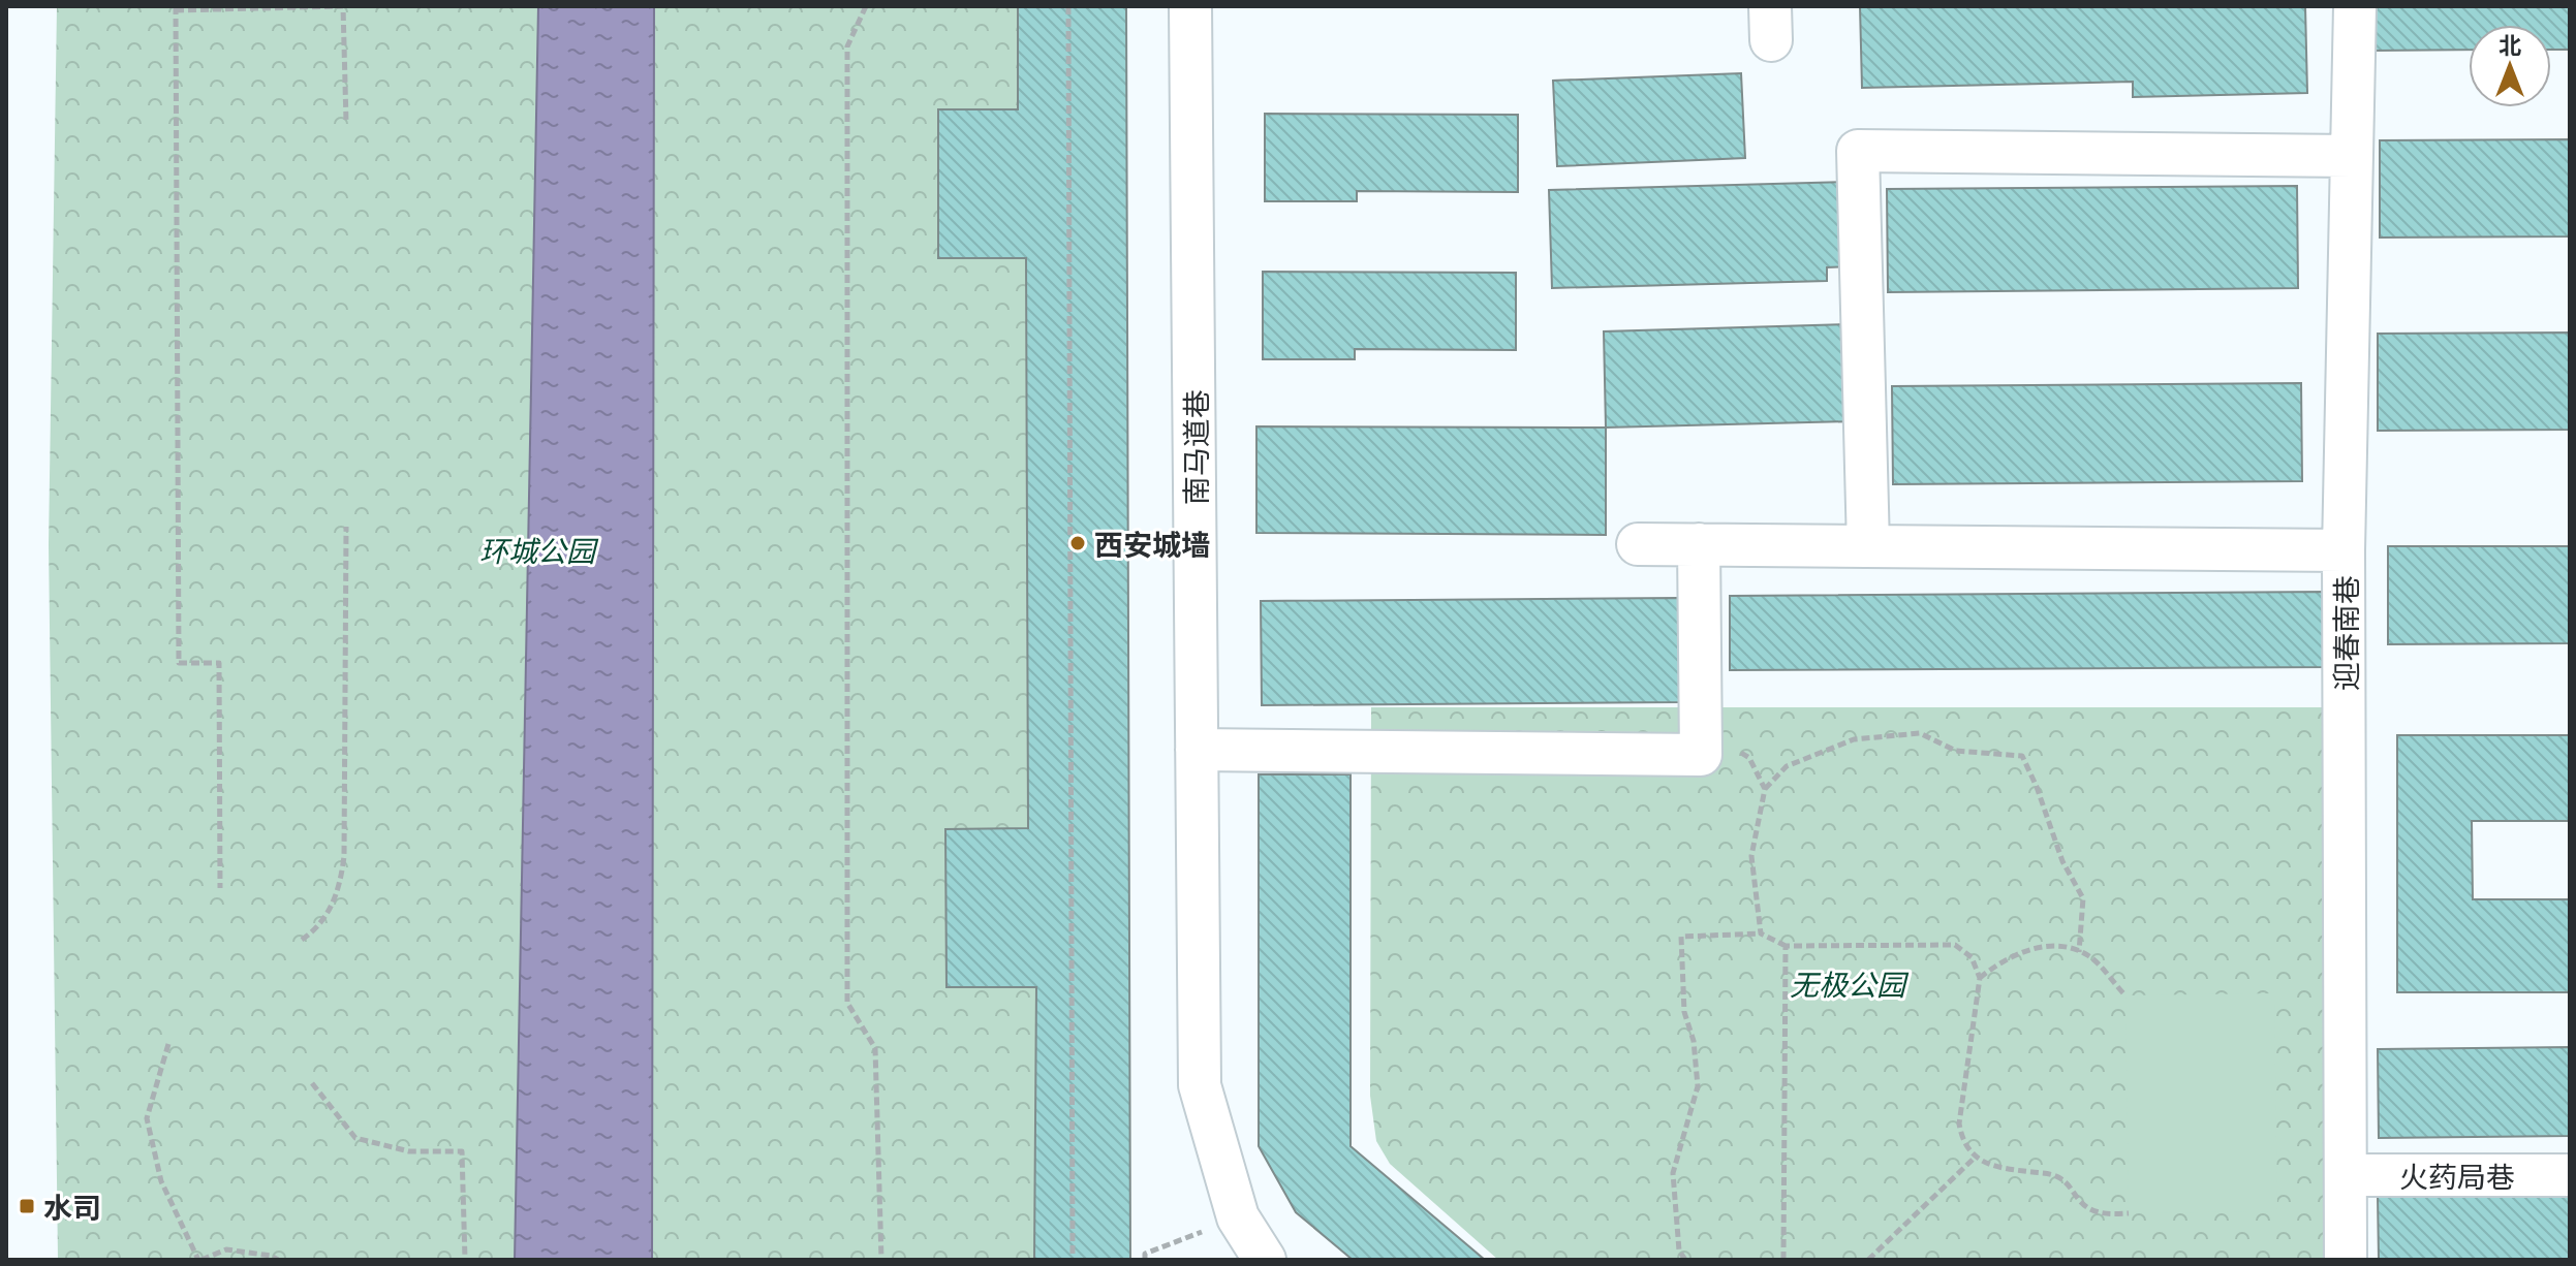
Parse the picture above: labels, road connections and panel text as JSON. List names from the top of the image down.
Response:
{
  "streets": {
    "street": ["南马道巷", "迎春南巷", "火药局巷"]
  },
  "crossings": [
    ["迎春南巷", "火药局巷"]
  ],
  "parks": ["环城公园", "无极公园"],
  "places": {
    "other": ["西安城墙"],
    "transit": ["水司"]
  },
  "north": "top"
}
